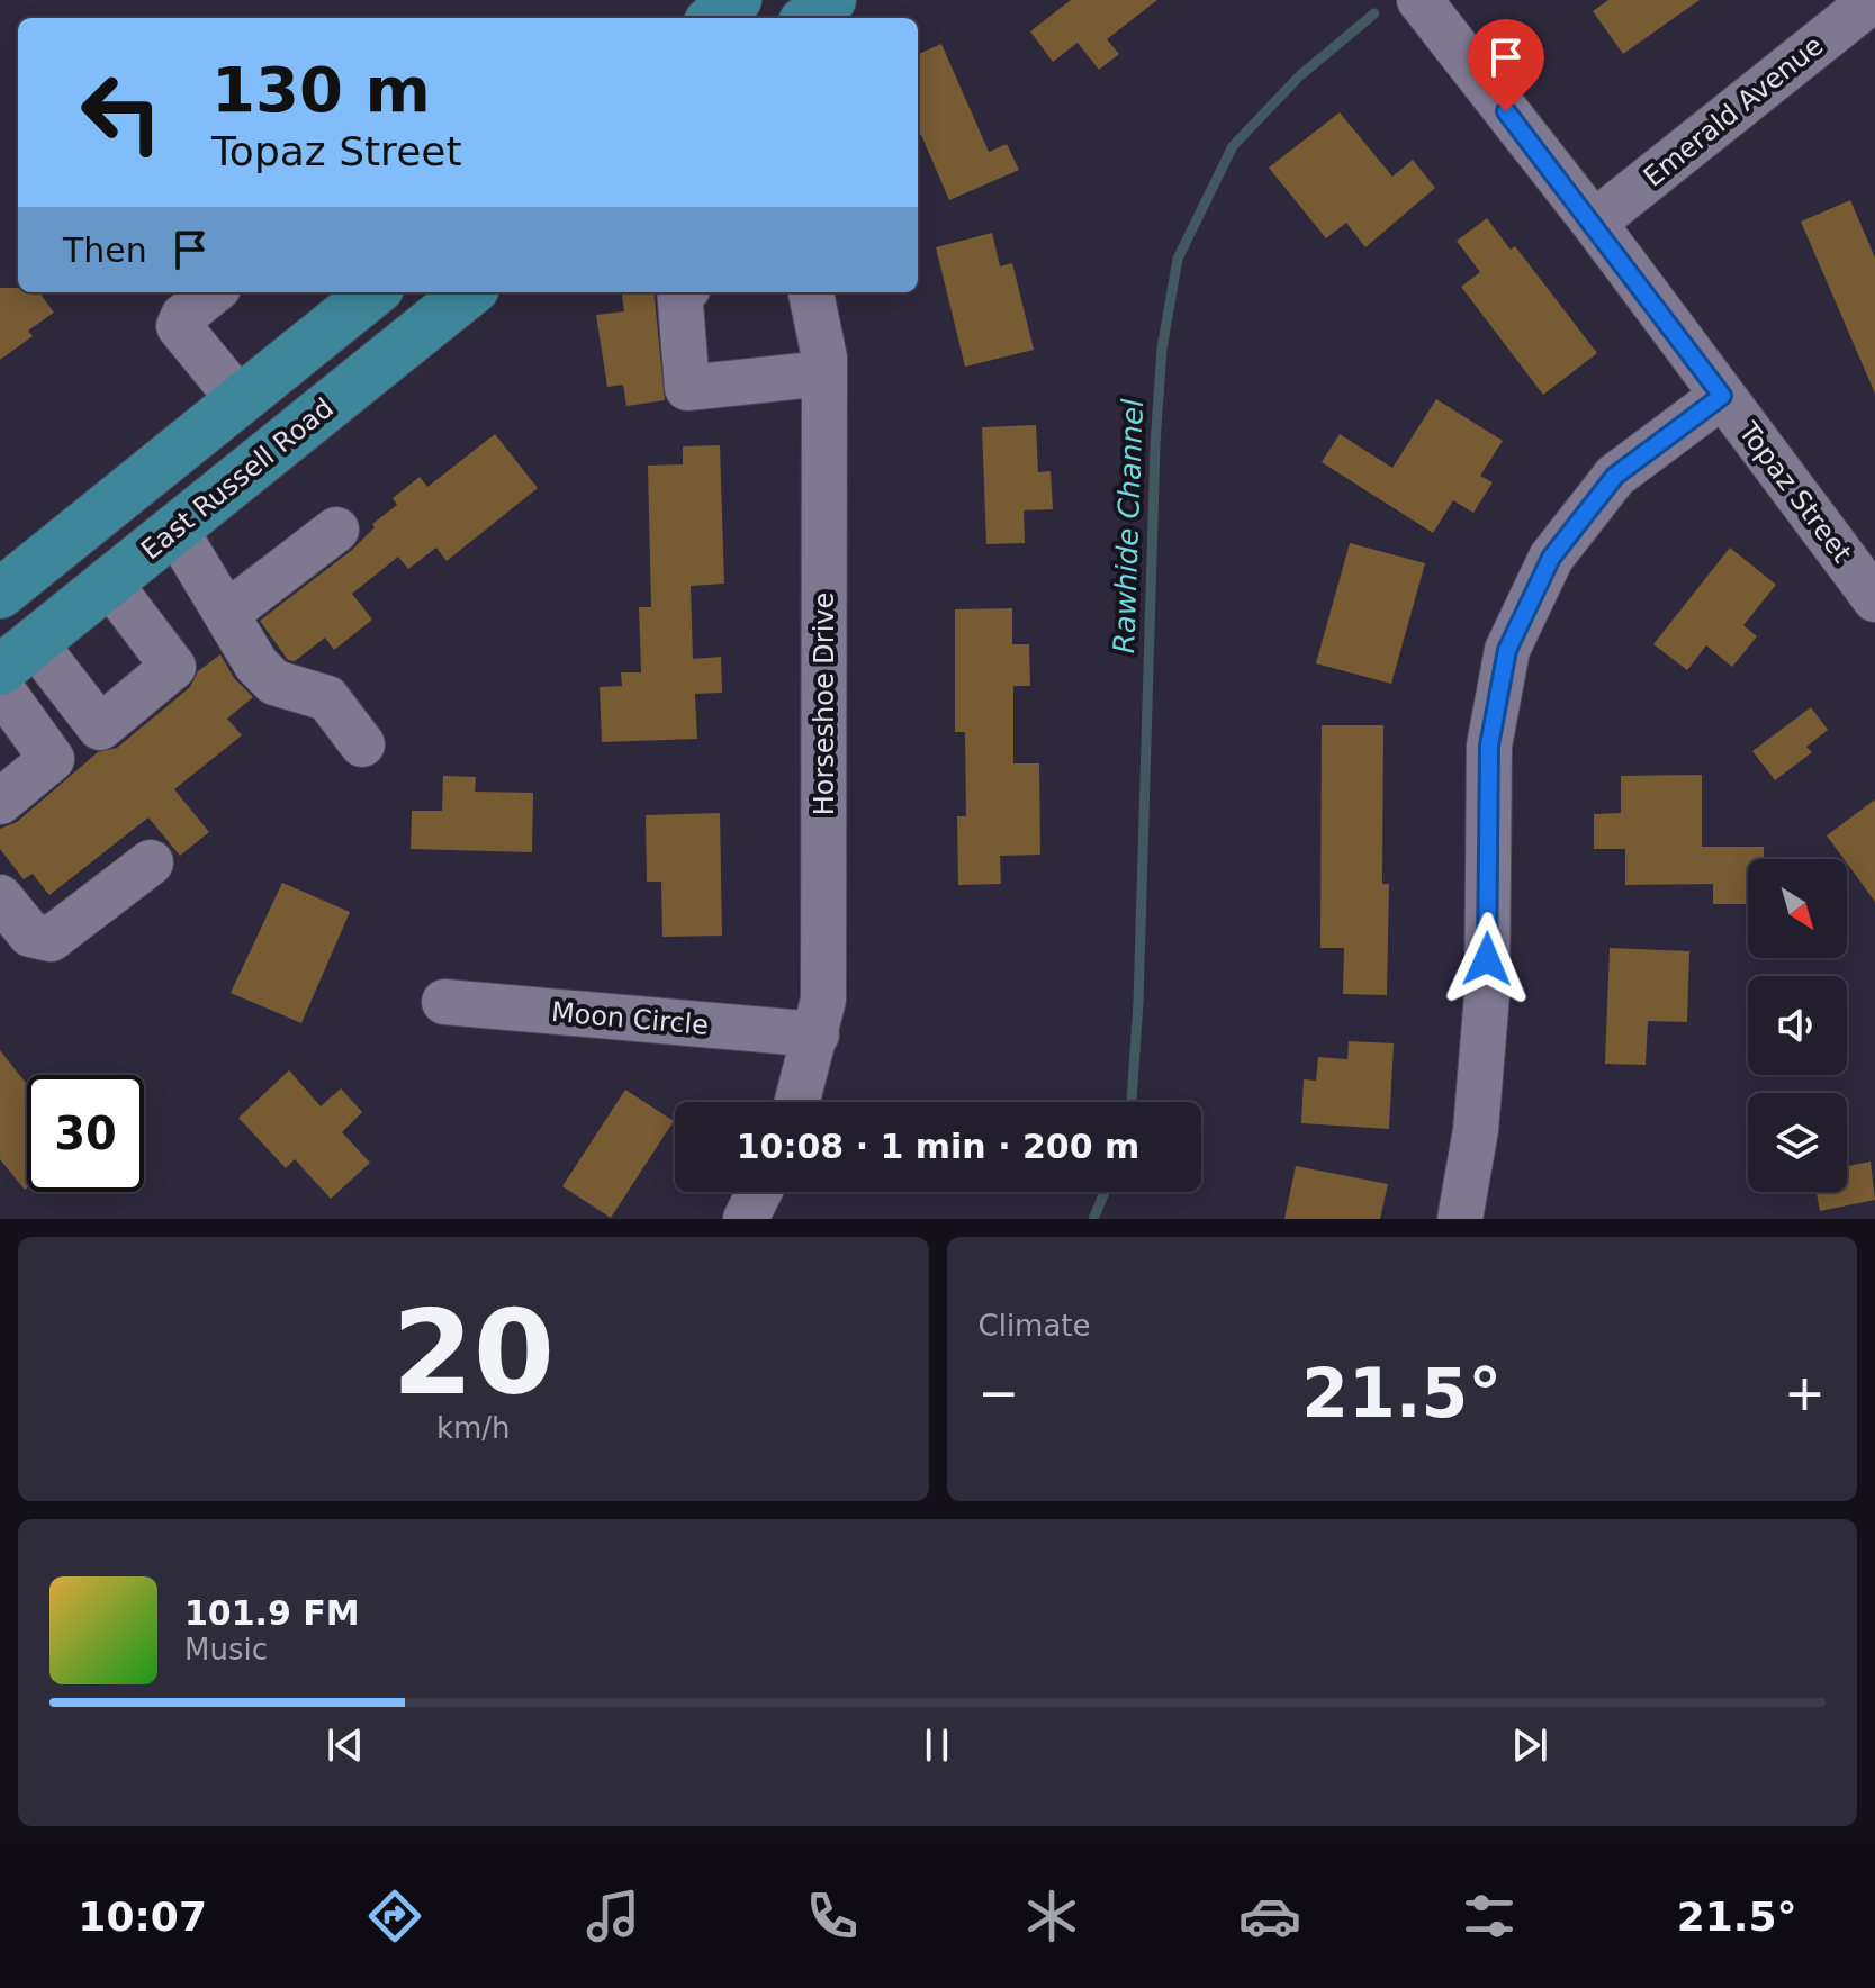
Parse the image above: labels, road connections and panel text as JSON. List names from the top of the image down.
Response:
{
  "streets": {
    "main road": ["East Russell Road"],
    "street": [
      "Emerald Avenue",
      "Topaz Street",
      "Horseshoe Drive",
      "Moon Circle"
    ]
  },
  "crossings": [
    ["Emerald Avenue", "Topaz Street"],
    ["Horseshoe Drive", "Moon Circle"]
  ],
  "water": ["Rawhide Channel"],
  "north": "bottom right",
  "page": {
    "turn": ["130 m", "Topaz Street"],
    "then": "Then",
    "limit": "30",
    "trip": "10:08 · 1 min · 200 m",
    "tile": [
      ["20", "km/h"],
      "Climate"
    ],
    "heat": ["−", "21.5°", "+"],
    "song": ["101.9 FM", "Music"],
    "tabs": ["10:07", "21.5°"]
  }
}
